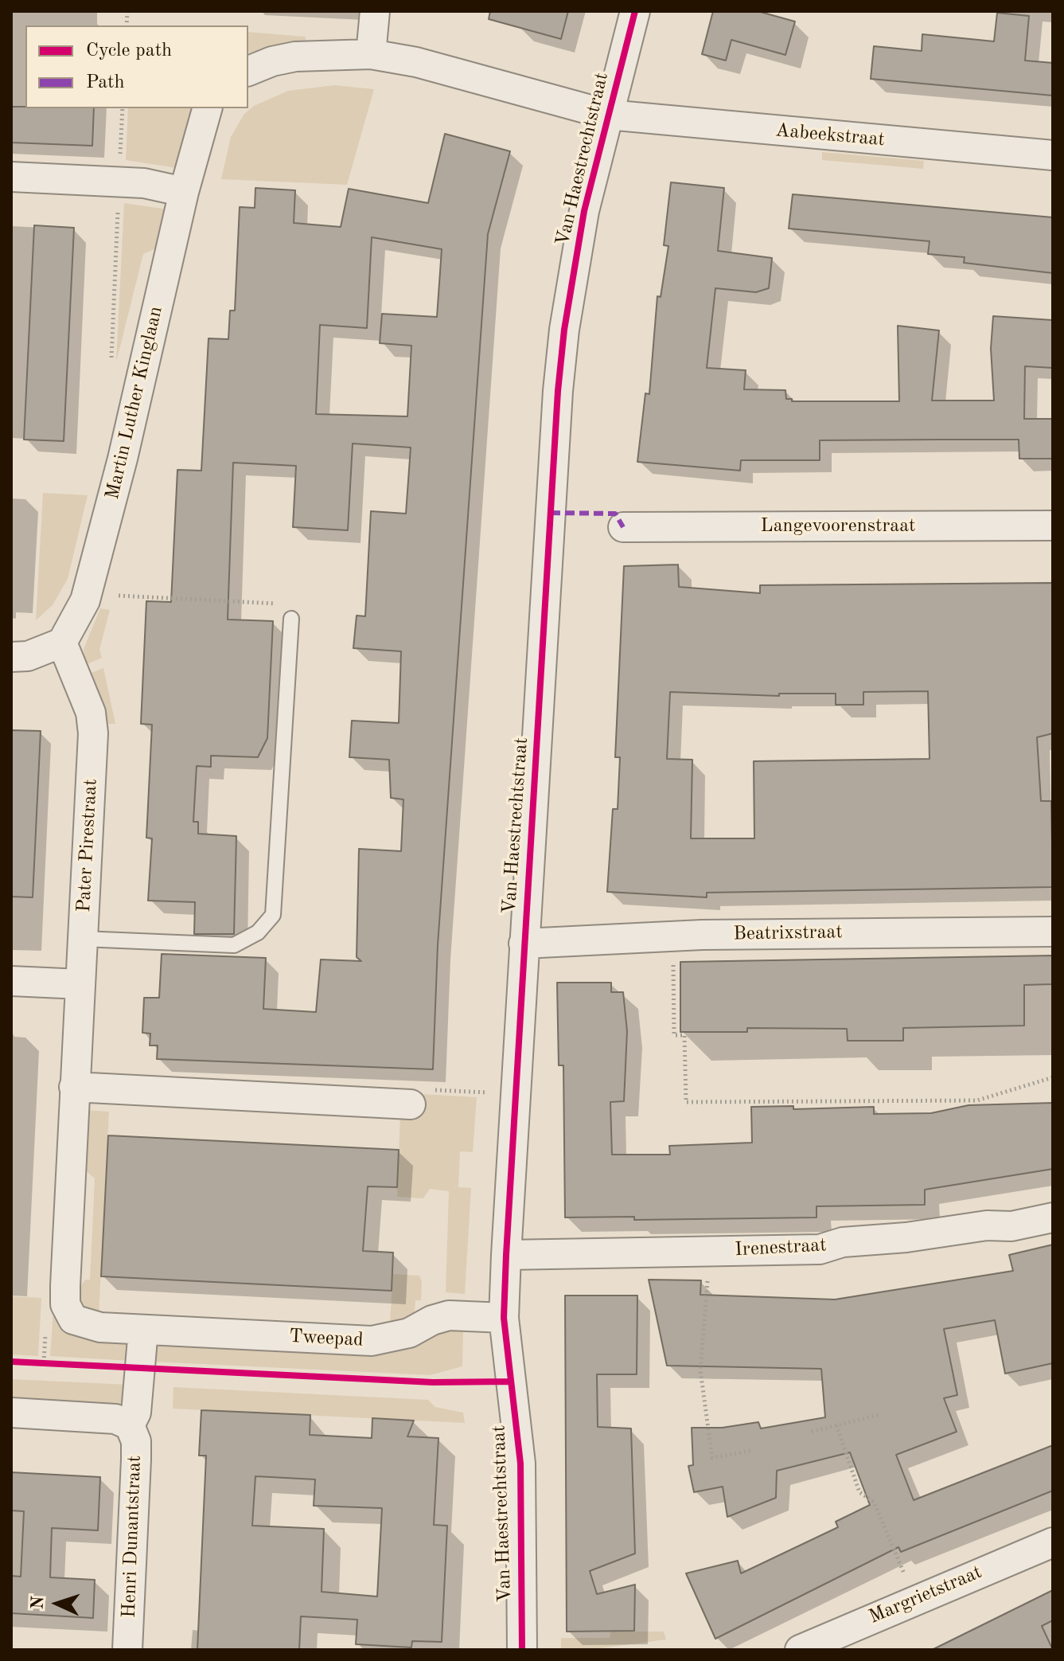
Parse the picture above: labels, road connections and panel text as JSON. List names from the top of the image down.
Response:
{
  "streets": {
    "street": [
      "Aabeekstraat",
      "Van Haestrechtstraat",
      "Martin Luther Kinglaan",
      "Langevoorenstraat",
      "Pater Pirestraat",
      "Beatrixstraat",
      "Irenestraat",
      "Tweepad",
      "Henri Dunantstraat",
      "Margrietstraat"
    ]
  },
  "crossings": [
    ["Aabeekstraat", "Van Haestrechtstraat"],
    ["Van Haestrechtstraat", "Beatrixstraat"],
    ["Van Haestrechtstraat", "Irenestraat"],
    ["Van Haestrechtstraat", "Tweepad"],
    ["Martin Luther Kinglaan", "Pater Pirestraat"],
    ["Pater Pirestraat", "Tweepad"],
    ["Tweepad", "Henri Dunantstraat"]
  ],
  "legend": ["Cycle path", "Path"],
  "north": "left"
}
